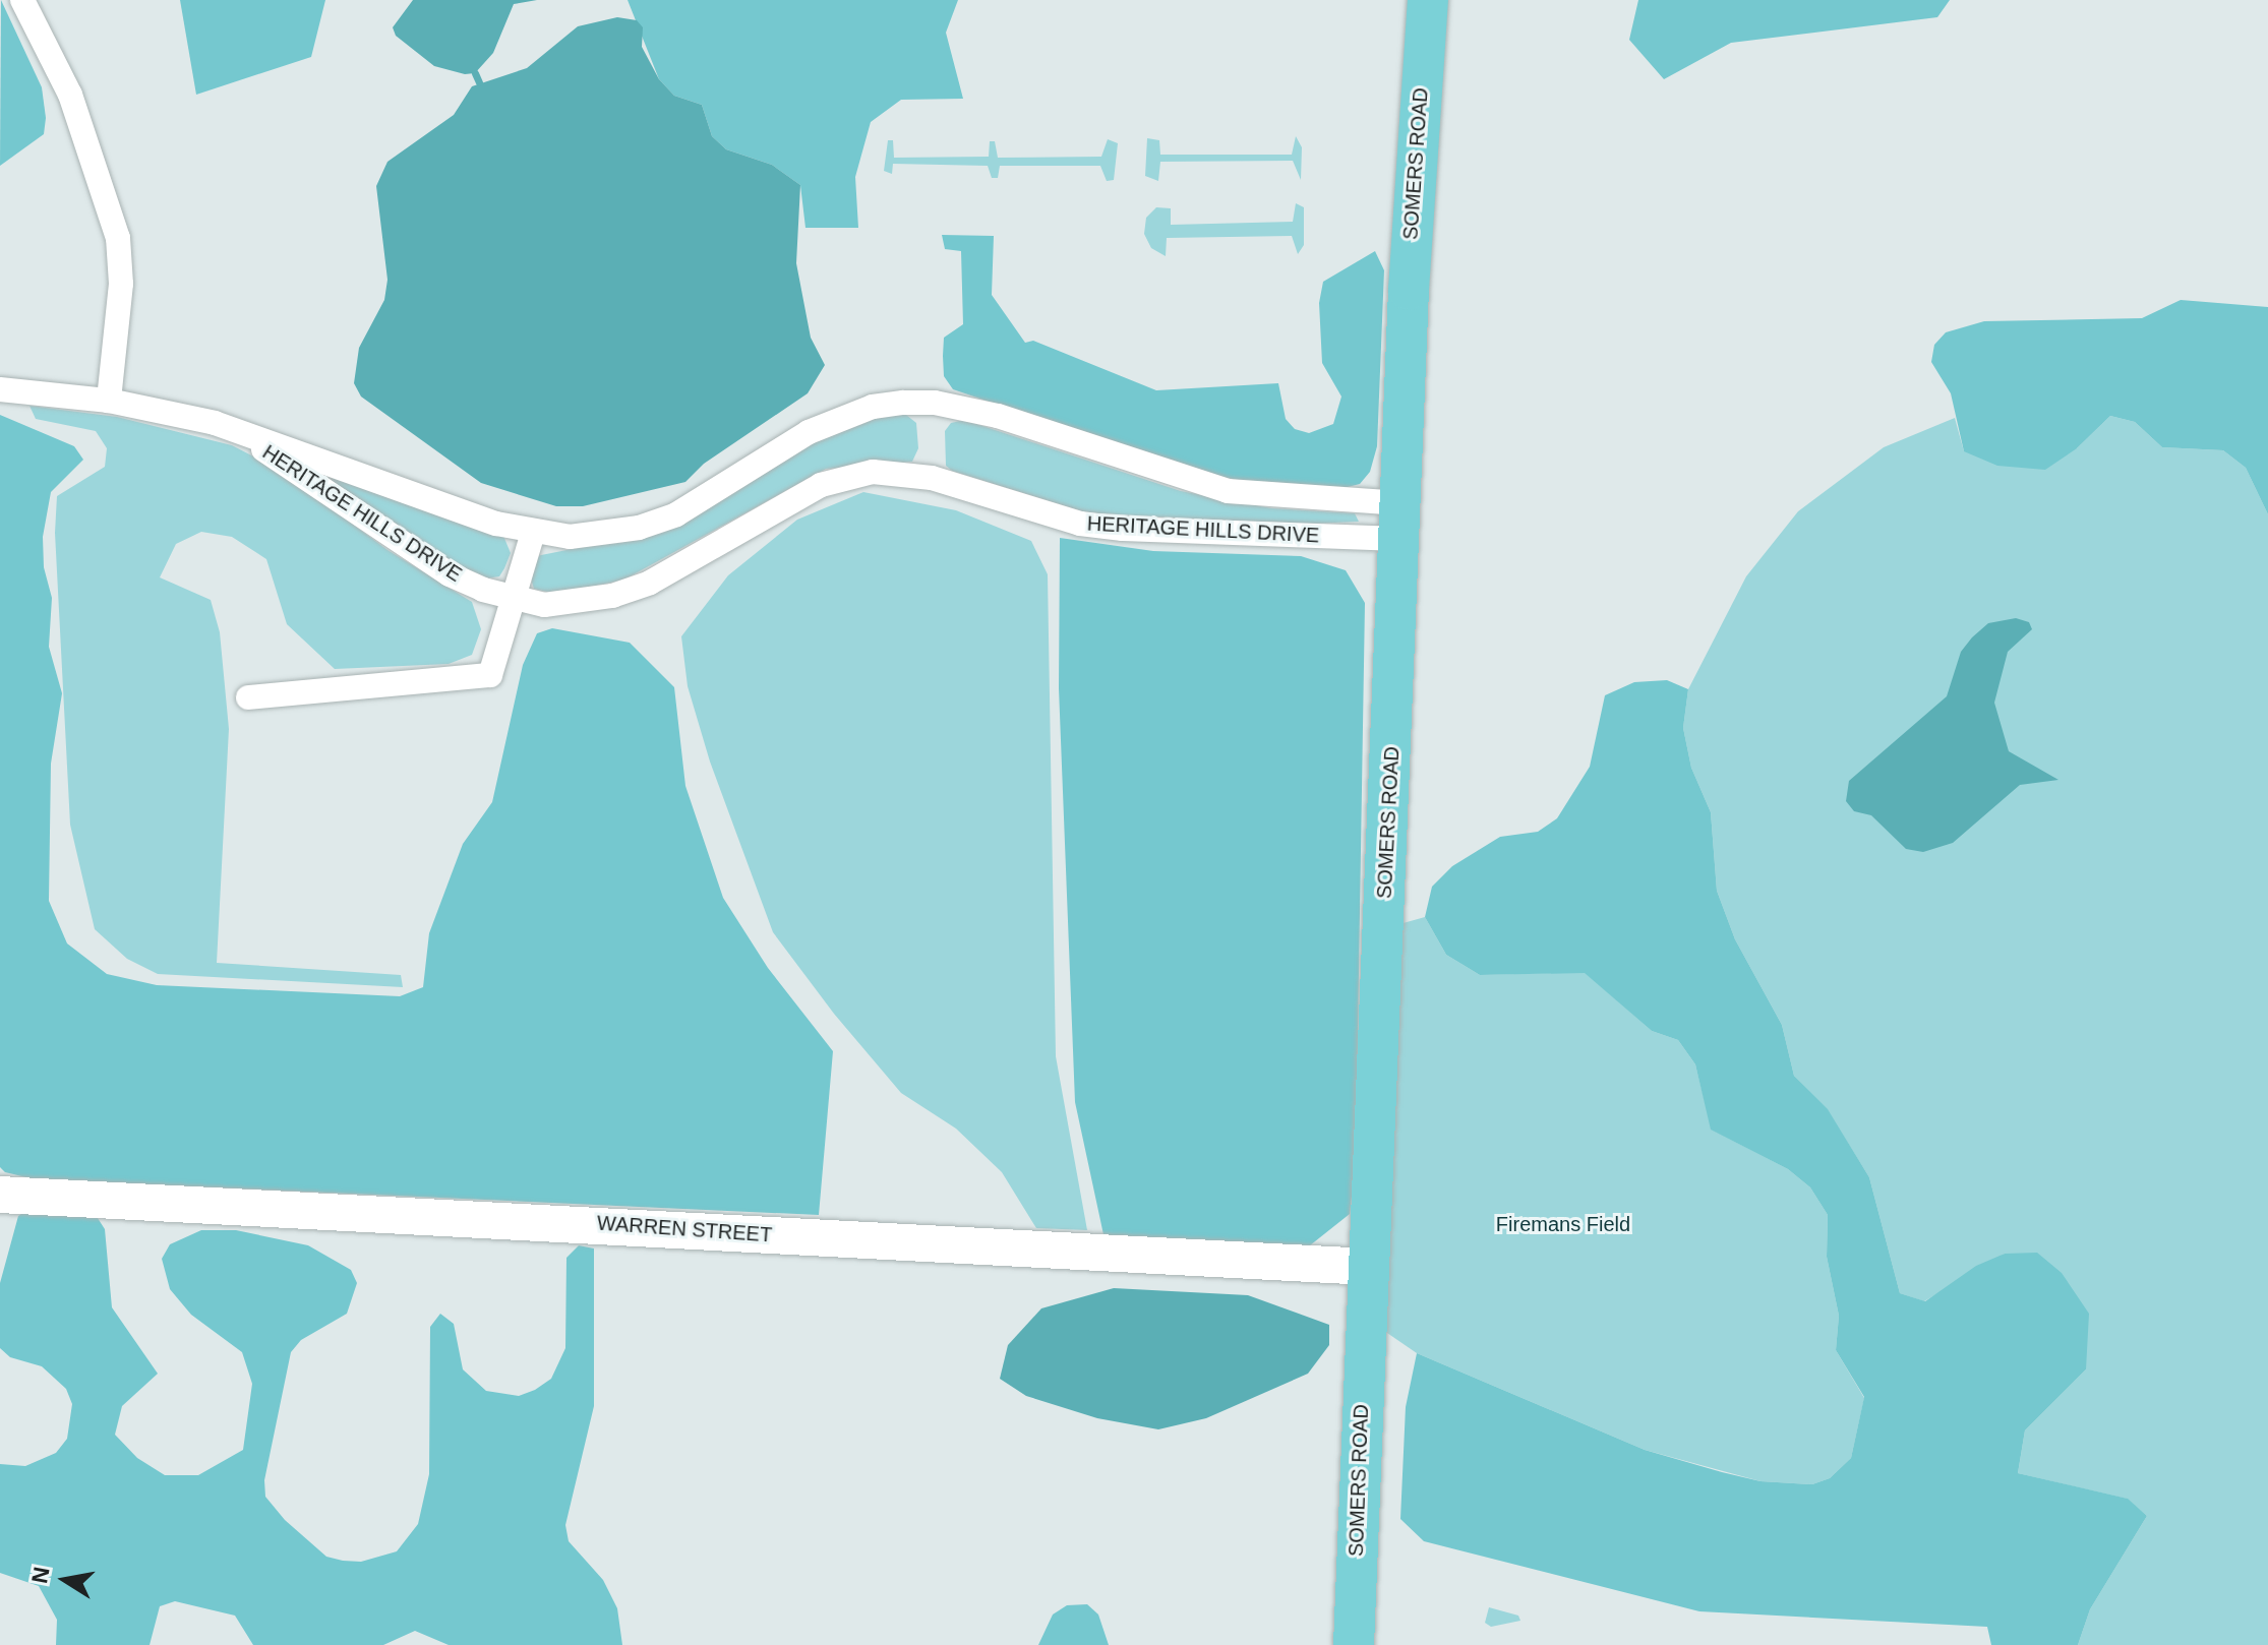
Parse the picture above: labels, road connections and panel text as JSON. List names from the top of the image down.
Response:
{
  "streets": {
    "main road": ["SOMERS ROAD"],
    "street": ["HERITAGE HILLS DRIVE", "WARREN STREET"]
  },
  "crossings": [
    ["SOMERS ROAD", "HERITAGE HILLS DRIVE"],
    ["SOMERS ROAD", "WARREN STREET"]
  ],
  "parks": ["Firemans Field"],
  "north": "left"
}
